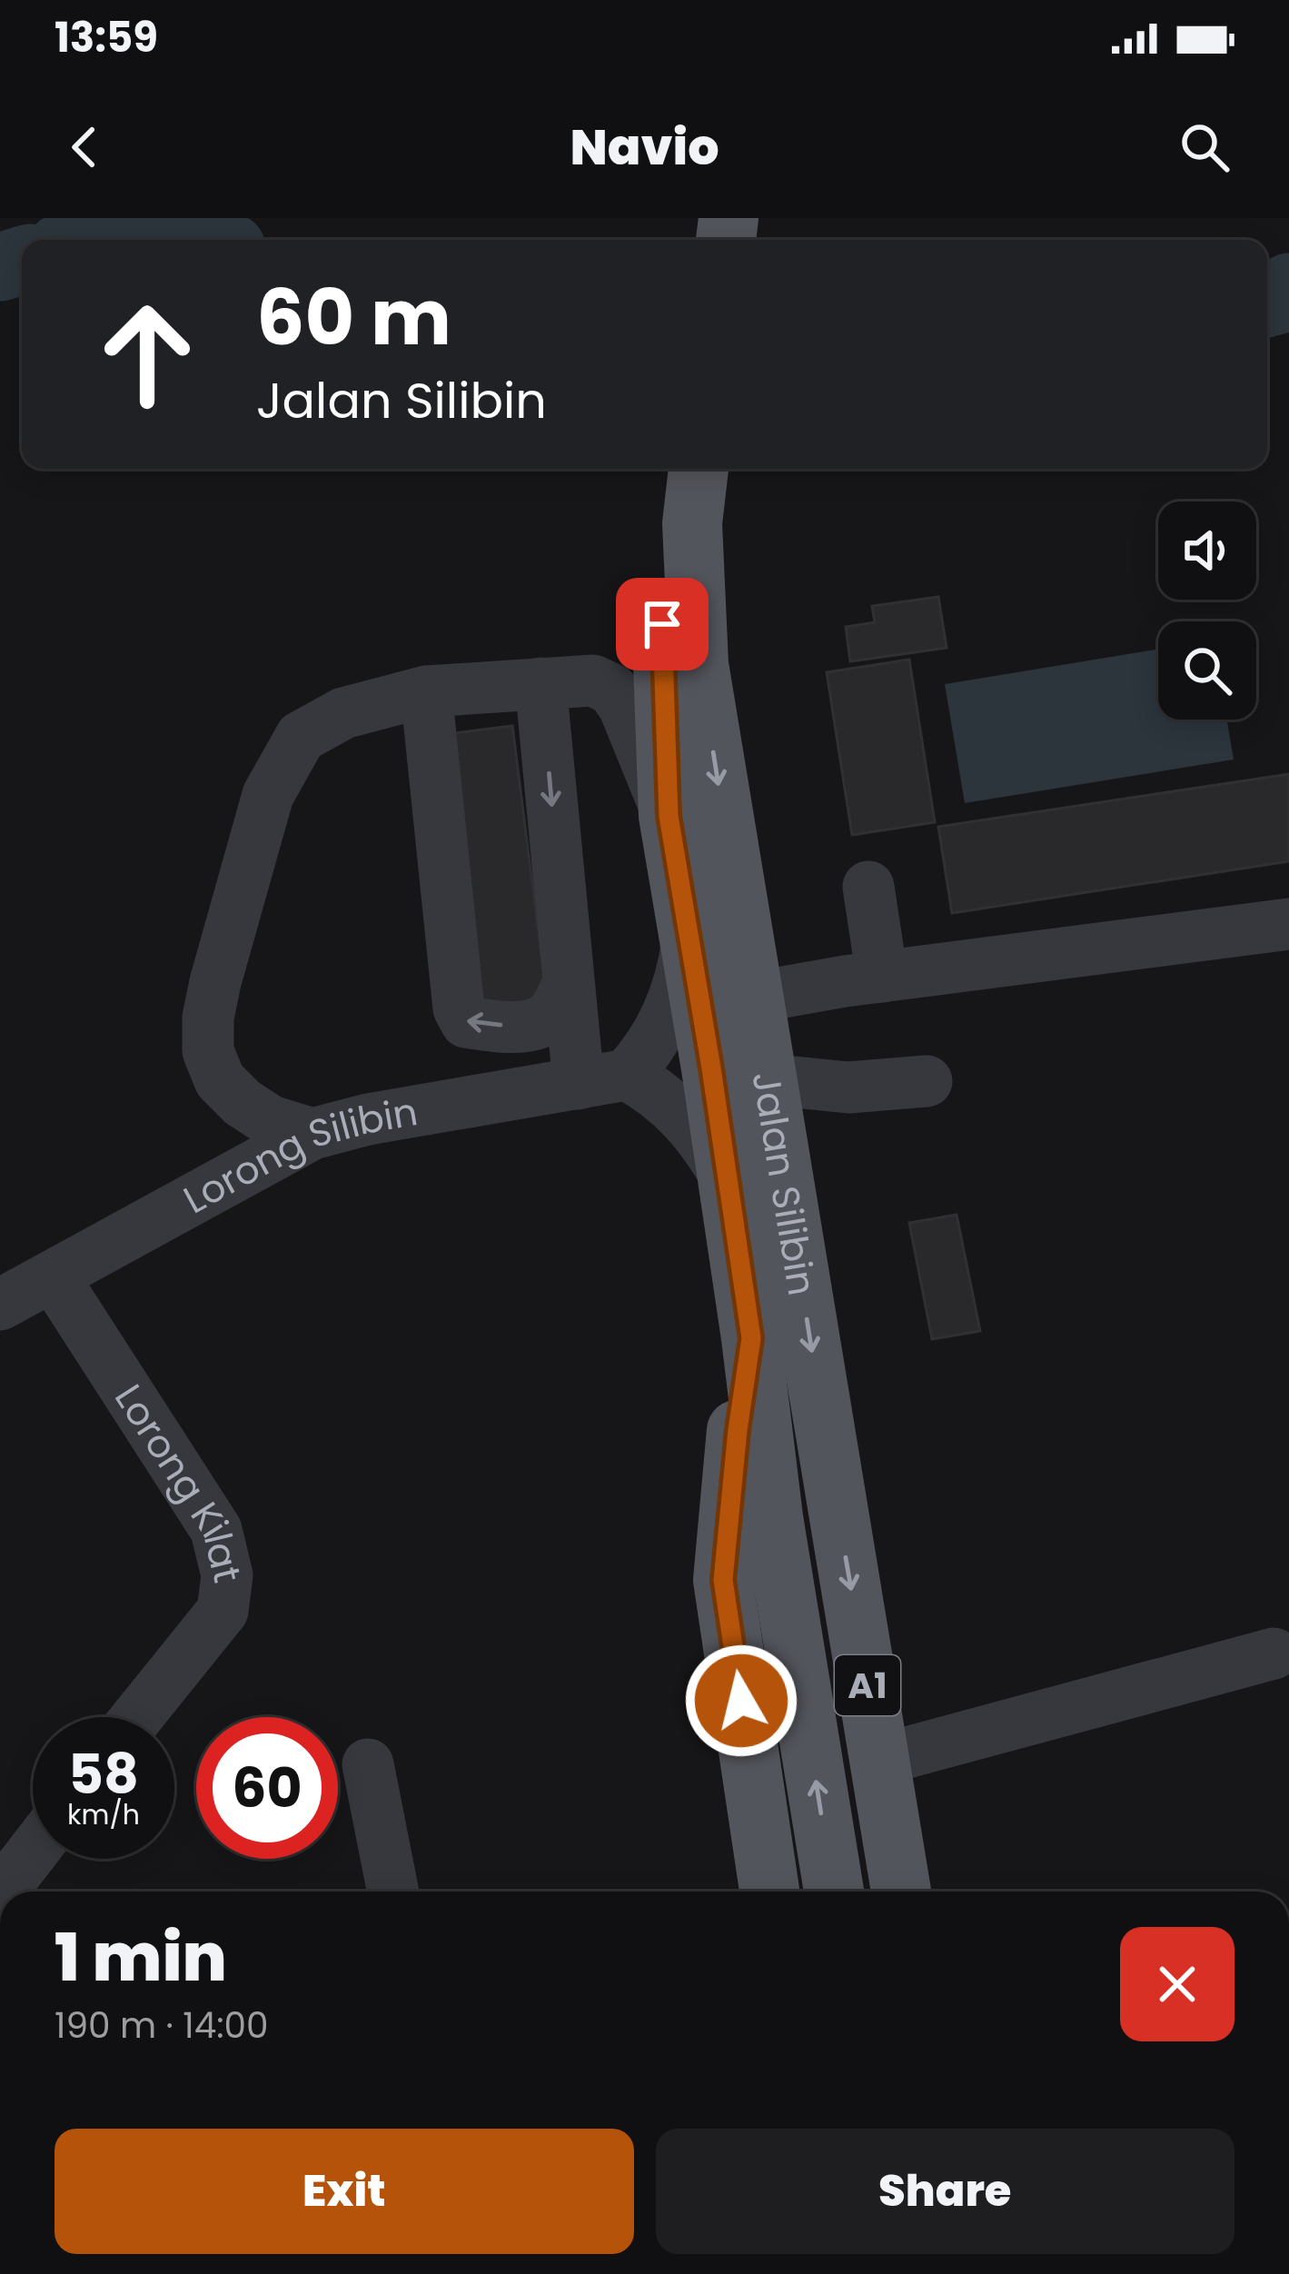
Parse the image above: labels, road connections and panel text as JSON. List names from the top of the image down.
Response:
{
  "streets": {
    "main road": ["Jalan Silibin", "A1"],
    "street": ["Lorong Silibin", "Lorong Kilat"]
  },
  "crossings": [
    ["Lorong Silibin", "Lorong Kilat"]
  ],
  "page": {
    "status": "13:59",
    "header": "Navio",
    "turn": ["60 m", "Jalan Silibin"],
    "speed": "58 km/h",
    "limit": "60",
    "heading": ["1 min", "190 m · 14:00"],
    "buttons": ["Exit", "Share"]
  }
}
